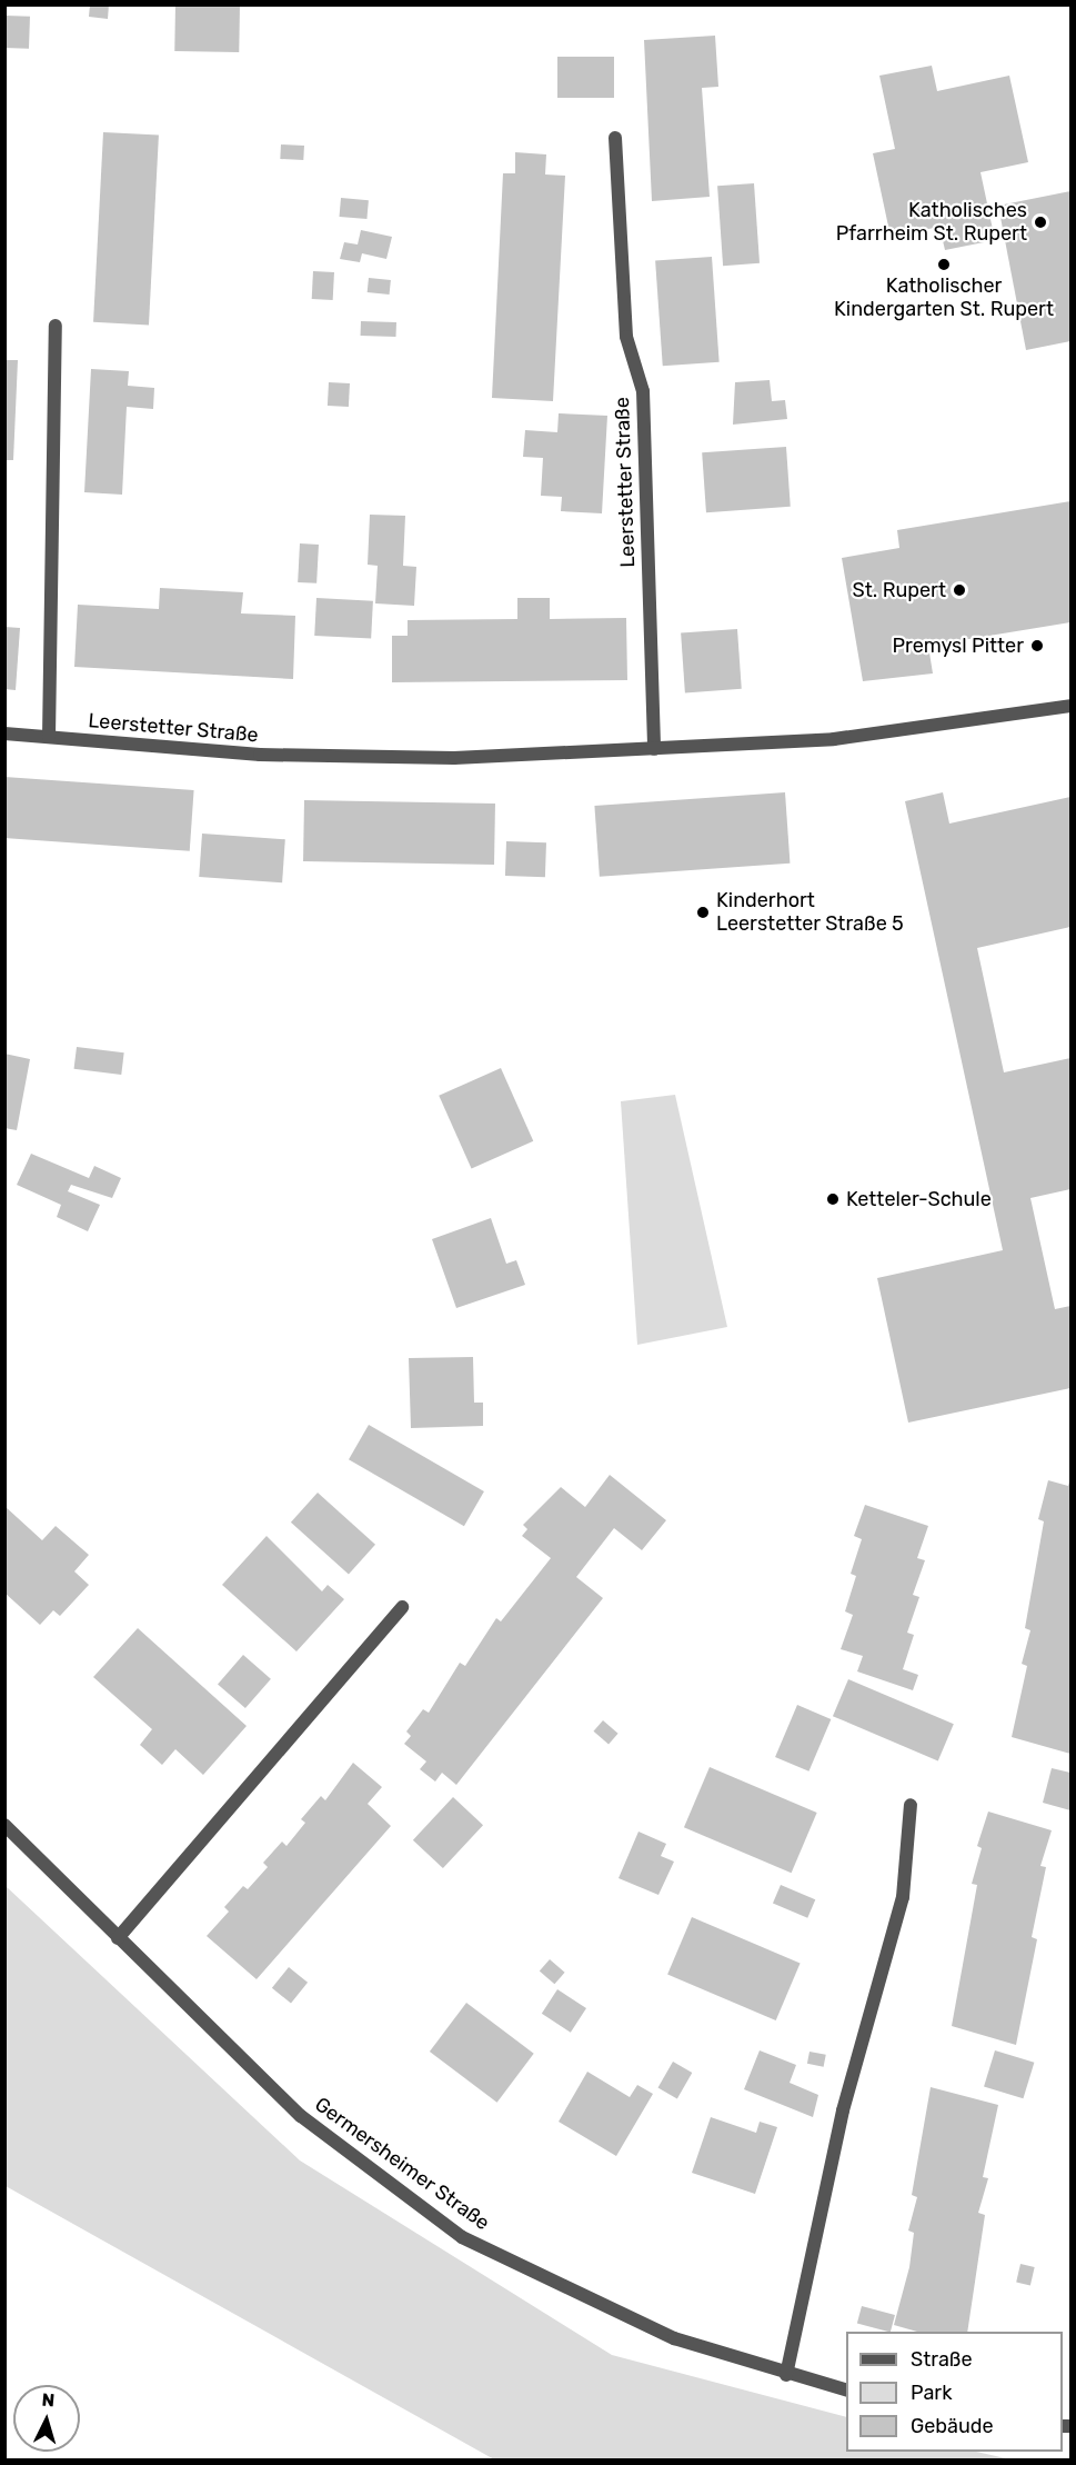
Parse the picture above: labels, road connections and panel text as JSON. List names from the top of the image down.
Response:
{
  "streets": {
    "street": ["Leerstetter Straße", "Germersheimer Straße"]
  },
  "places": [
    "Katholisches Pfarrheim St. Rupert",
    "Katholischer Kindergarten St. Rupert",
    "St. Rupert",
    "Premysl Pitter",
    "Kinderhort Leerstetter Straße 5",
    "Ketteler-Schule"
  ],
  "legend": ["Straße", "Park", "Gebäude"],
  "north": "top"
}
